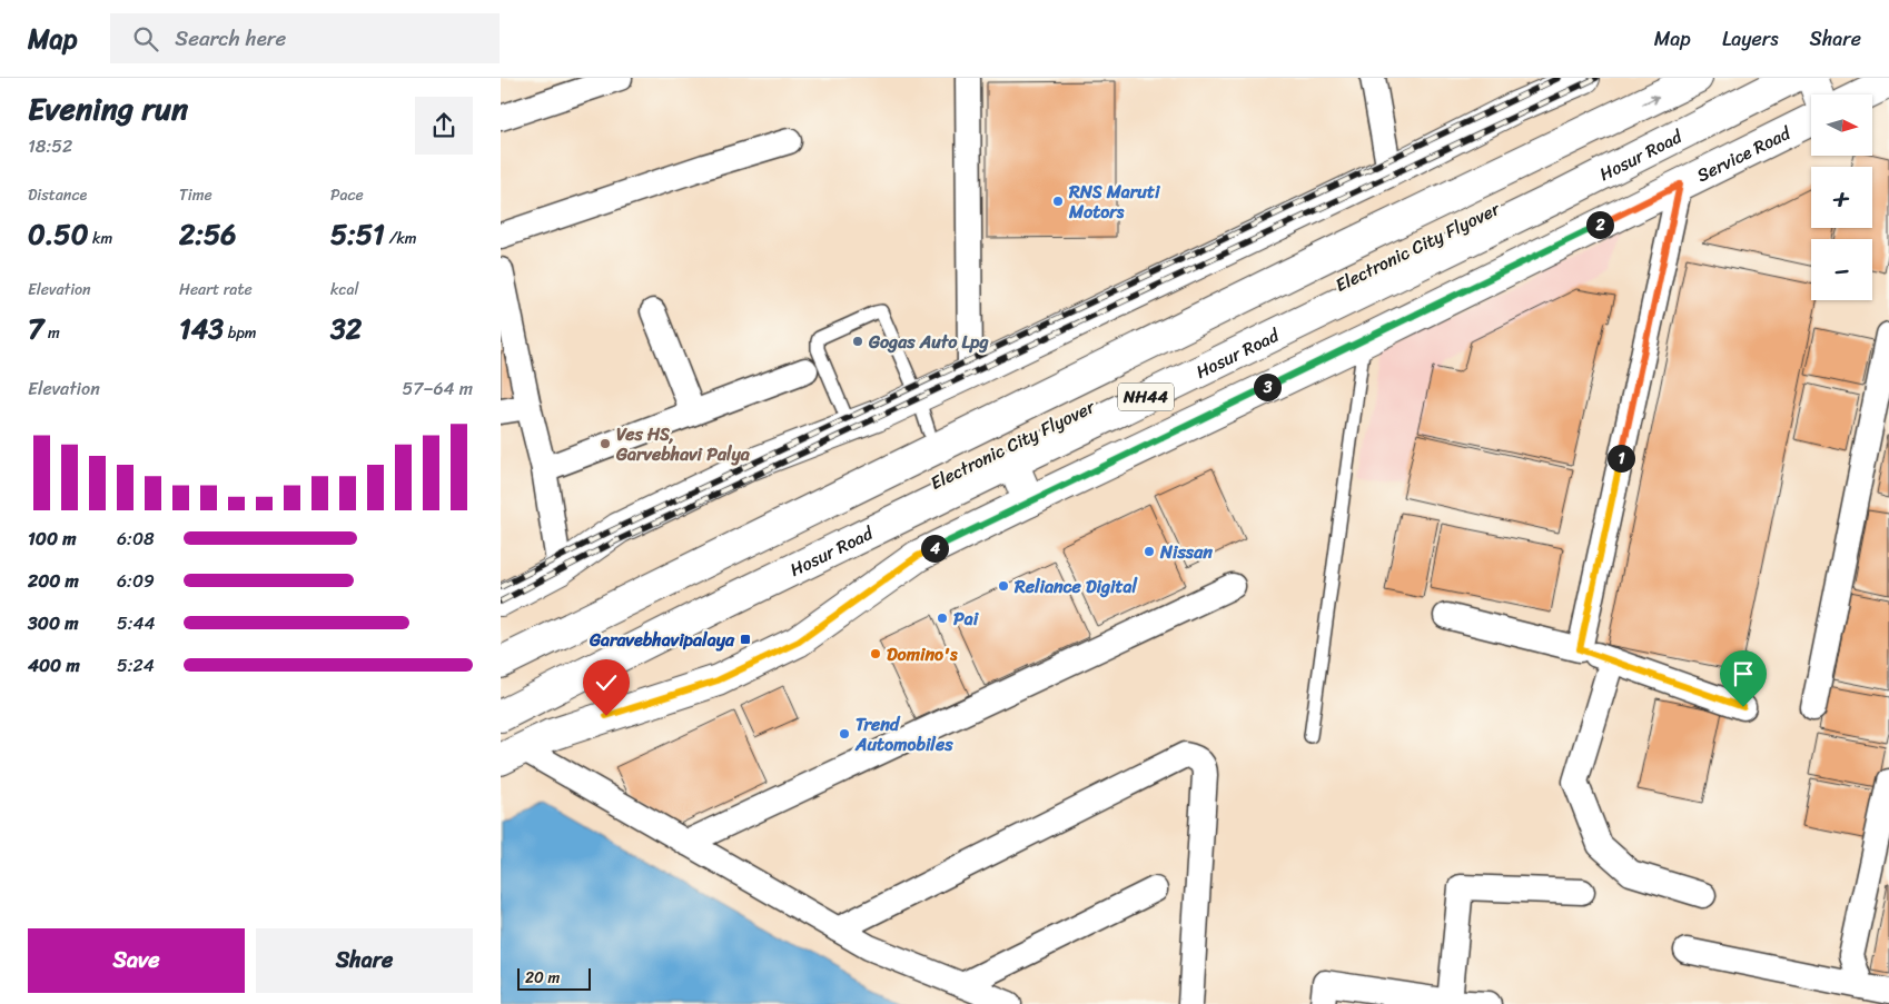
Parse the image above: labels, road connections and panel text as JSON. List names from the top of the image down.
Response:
{
  "streets": {
    "main road": [
      "Service Road",
      "Hosur Road",
      "Electronic City Flyover",
      "NH44"
    ]
  },
  "places": {
    "other": [
      "RNS Maruti Motors",
      "Gogas Auto Lpg",
      "Ves HS, Garvebhavi Palya",
      "Nissan",
      "Reliance Digital",
      "Pai",
      "Domino's",
      "Trend Automobiles"
    ],
    "transit": ["Garavebhavipalaya"]
  },
  "scale_bar": "20 m",
  "north": "right",
  "page": {
    "header": "Map",
    "search": "Search here",
    "nav": ["Map", "Layers", "Share"],
    "heading": ["Evening run", "18:52"],
    "map_buttons": ["+", "−"],
    "stats": [
      ["Distance", "0.50 km"],
      ["Time", "2:56"],
      ["Pace", "5:51 /km"],
      ["Elevation", "7 m"],
      ["Heart rate", "143 bpm"],
      ["kcal", "32"]
    ],
    "pins": [
      "2",
      "3",
      "1",
      "4"
    ],
    "chart": ["Elevation", "57–64 m"],
    "list": [
      {
        "name": "100 m",
        "note": "6:08"
      },
      {
        "name": "200 m",
        "note": "6:09"
      },
      {
        "name": "300 m",
        "note": "5:44"
      },
      {
        "name": "400 m",
        "note": "5:24"
      }
    ],
    "buttons": ["Save", "Share"],
    "scale": "20 m"
  }
}
